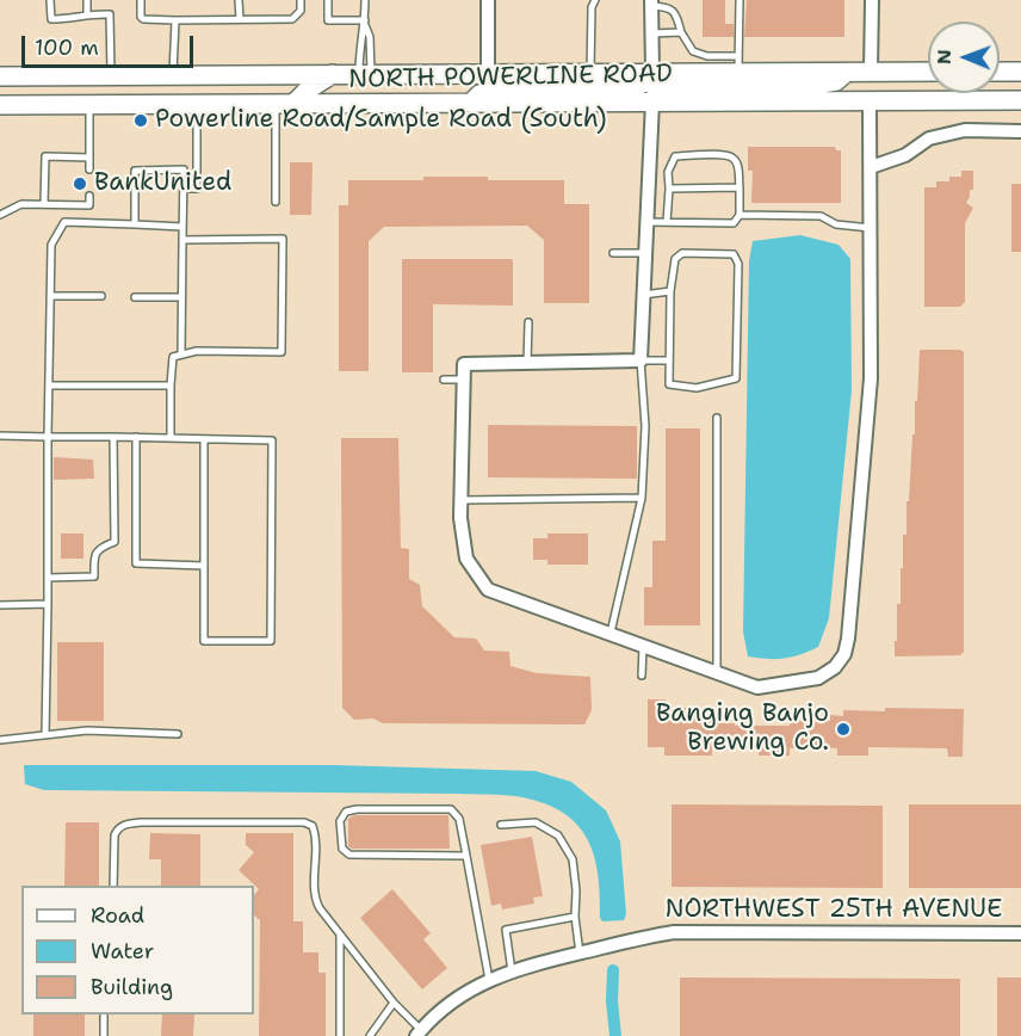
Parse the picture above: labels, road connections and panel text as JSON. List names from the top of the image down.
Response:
{
  "streets": {
    "main road": ["NORTH POWERLINE ROAD"],
    "street": ["NORTHWEST 25TH AVENUE"]
  },
  "places": ["Powerline Road/Sample Road (South)", "BankUnited", "Banging Banjo Brewing Co."],
  "legend": ["Road", "Water", "Building"],
  "scale_bar": "100 m",
  "north": "left"
}
